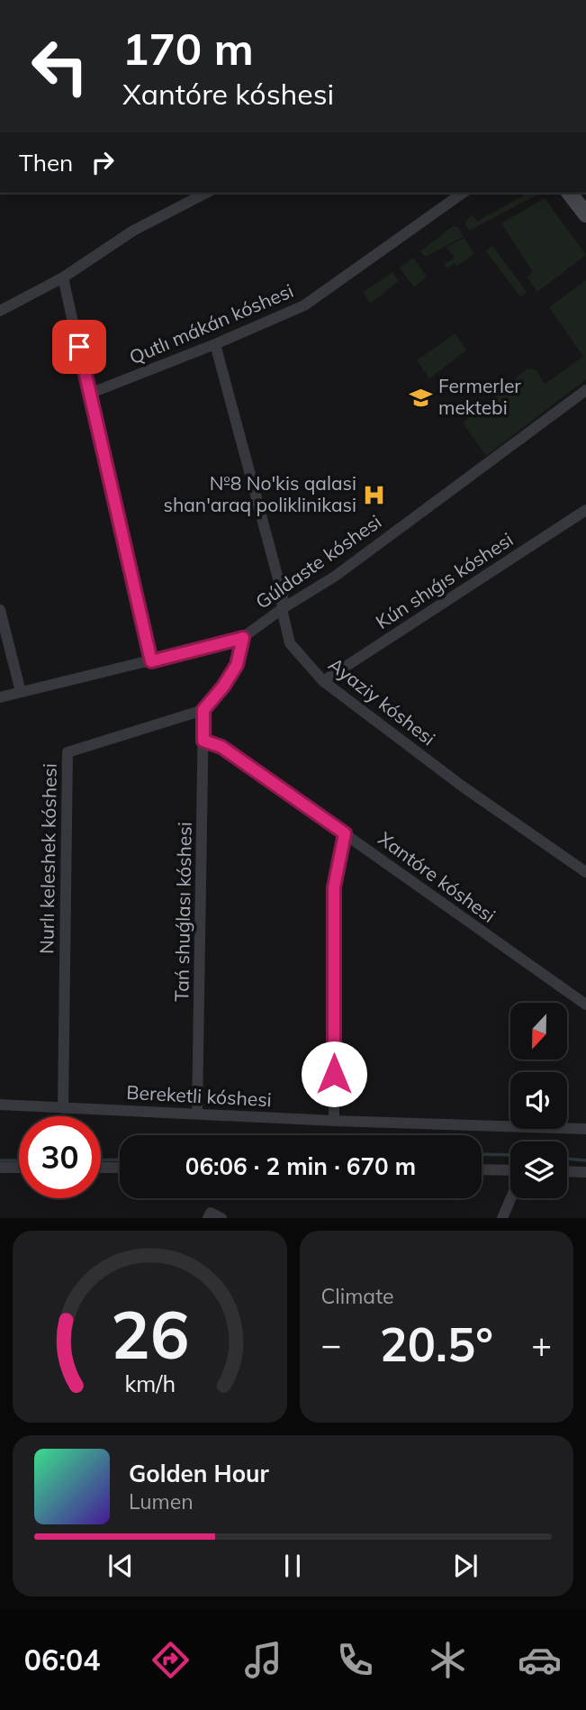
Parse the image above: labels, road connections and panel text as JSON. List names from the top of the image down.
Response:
{
  "streets": {
    "street": [
      "Qutlı mákán kóshesi",
      "Gúldaste kóshesi",
      "Kún shıǵıs kóshesi",
      "Ayaziy kóshesi",
      "Nurlı keleshek kóshesi",
      "Xantóre kóshesi",
      "Tań shuǵlası kóshesi",
      "Bereketli kóshesi"
    ]
  },
  "crossings": [
    ["Qutlı mákán kóshesi", "Ayaziy kóshesi"],
    ["Gúldaste kóshesi", "Ayaziy kóshesi"],
    ["Kún shıǵıs kóshesi", "Ayaziy kóshesi"],
    ["Nurlı keleshek kóshesi", "Tań shuǵlası kóshesi"],
    ["Nurlı keleshek kóshesi", "Bereketli kóshesi"],
    ["Xantóre kóshesi", "Tań shuǵlası kóshesi"],
    ["Tań shuǵlası kóshesi", "Bereketli kóshesi"]
  ],
  "places": {
    "school or university": ["Fermerler mektebi"],
    "hospital": ["№8 No'kis qalasi shan'araq poliklinikasi"]
  },
  "north": "bottom",
  "page": {
    "turn": ["170 m", "Xantóre kóshesi"],
    "then": "Then",
    "limit": "30",
    "trip": "06:06 · 2 min · 670 m",
    "tile": "Climate",
    "heat": ["−", "20.5°", "+"],
    "song": ["Golden Hour", "Lumen"],
    "tabs": "06:04",
    "gauge": ["26", "km/h"]
  }
}
